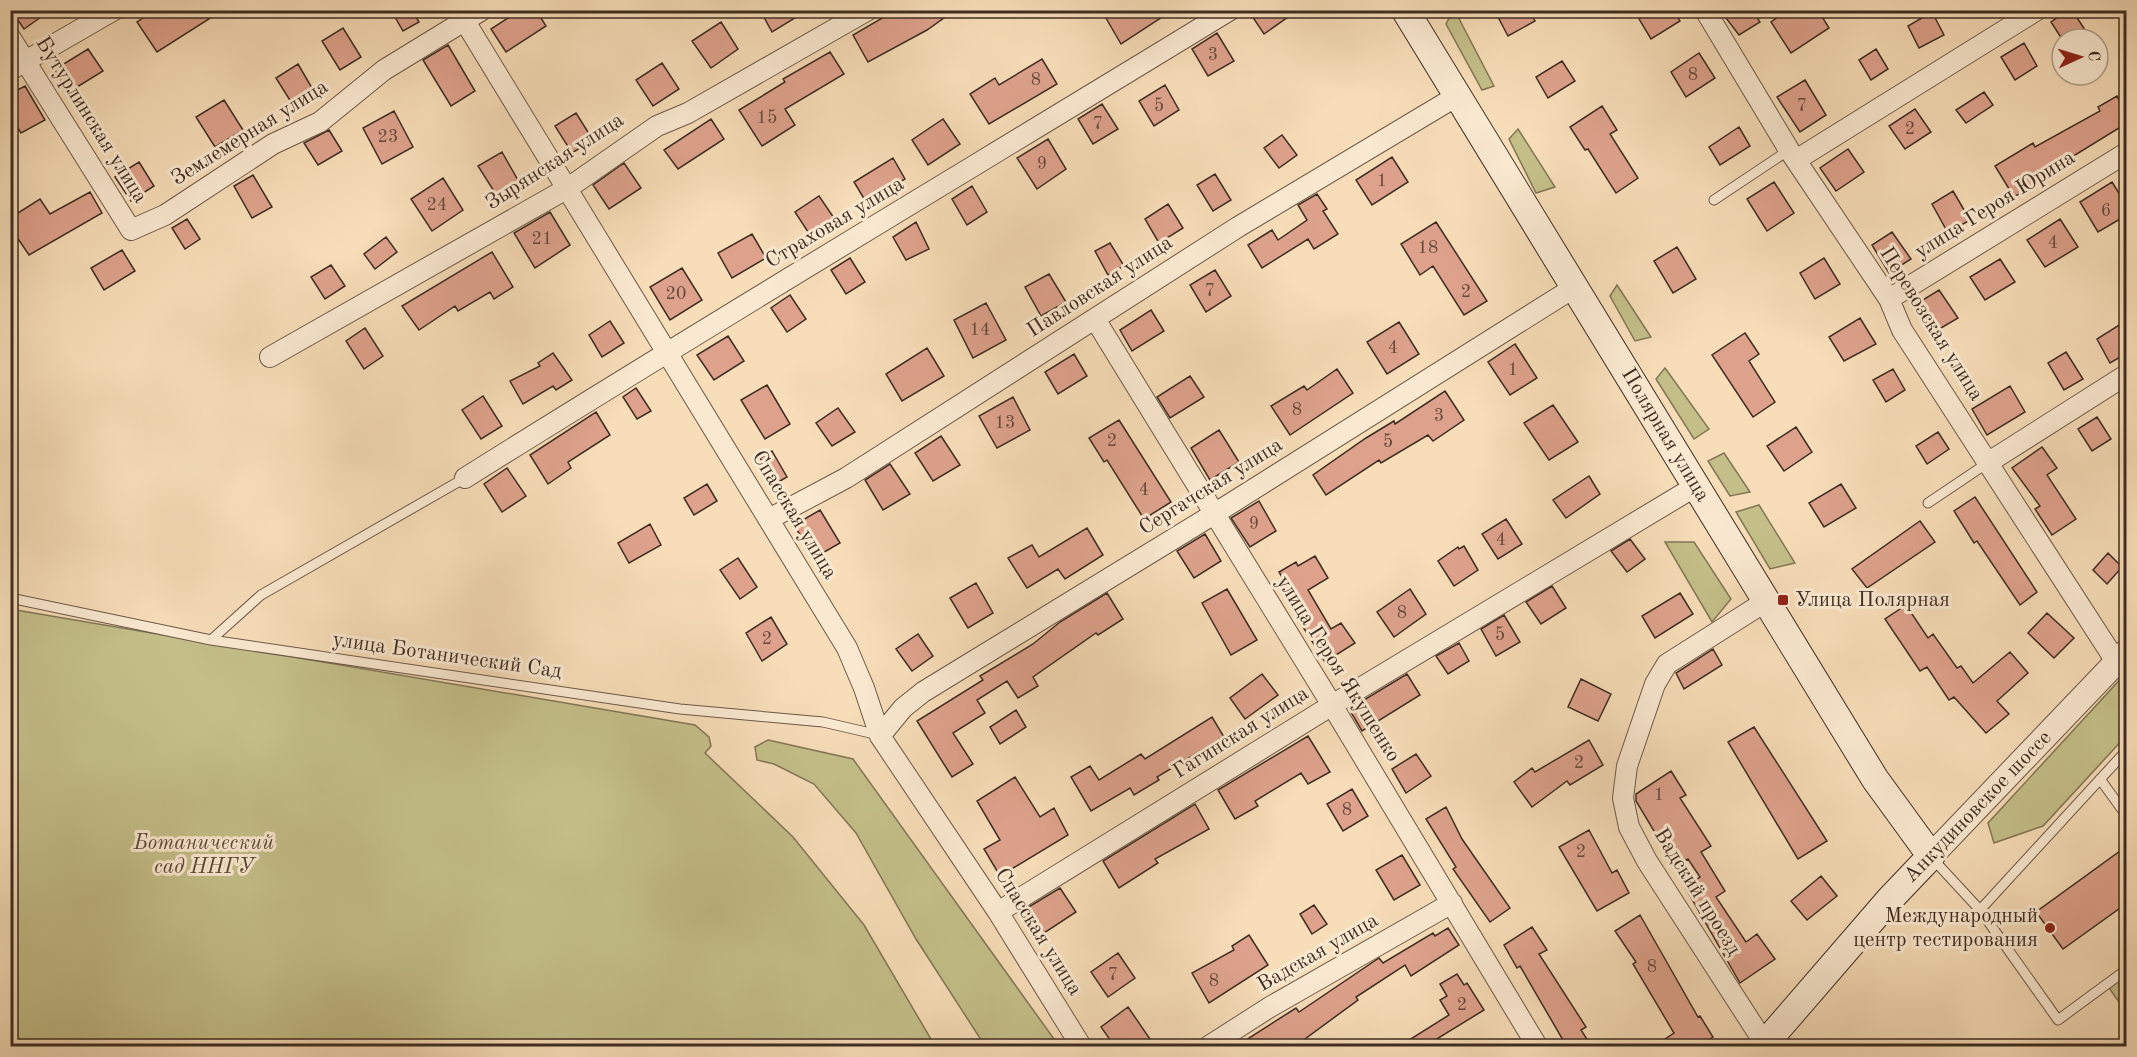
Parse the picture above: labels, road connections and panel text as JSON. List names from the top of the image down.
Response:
{
  "streets": {
    "main road": ["Полярная улица", "Анкудиновское шоссе"],
    "street": [
      "Бутурлинская улица",
      "Землемерная улица",
      "Зырянская улица",
      "улица Героя Юрина",
      "Страховая улица",
      "Павловская улица",
      "Перевозская улица",
      "Сергачская улица",
      "Спасская улица",
      "улица Героя Якушенко",
      "Гагинская улица",
      "Вадский проезд",
      "Вадская улица"
    ],
    "lane": ["улица Ботанический Сад"]
  },
  "crossings": [
    ["Бутурлинская улица", "Землемерная улица"],
    ["Землемерная улица", "Спасская улица"],
    ["Зырянская улица", "Спасская улица"],
    ["улица Героя Юрина", "Перевозская улица"],
    ["Страховая улица", "Спасская улица"],
    ["Павловская улица", "Полярная улица"],
    ["Павловская улица", "Спасская улица"],
    ["Павловская улица", "улица Героя Якушенко"],
    ["Перевозская улица", "Анкудиновское шоссе"],
    ["Полярная улица", "Сергачская улица"],
    ["Полярная улица", "Гагинская улица"],
    ["Полярная улица", "Анкудиновское шоссе"],
    ["Полярная улица", "Вадский проезд"],
    ["Сергачская улица", "Спасская улица"],
    ["Сергачская улица", "улица Ботанический Сад"],
    ["Сергачская улица", "улица Героя Якушенко"],
    ["Спасская улица", "улица Ботанический Сад"],
    ["Спасская улица", "Гагинская улица"],
    ["улица Героя Якушенко", "Гагинская улица"],
    ["улица Героя Якушенко", "Вадская улица"],
    ["Анкудиновское шоссе", "Вадский проезд"]
  ],
  "parks": ["Ботанический сад ННГУ"],
  "places": {
    "transit": ["Улица Полярная"],
    "other": ["Международный центр тестирования"]
  },
  "house_numbers": [
    "3",
    "8",
    "8",
    "5",
    "7",
    "15",
    "7",
    "2",
    "23",
    "9",
    "1",
    "24",
    "6",
    "21",
    "4",
    "18",
    "7",
    "2",
    "20",
    "14",
    "4",
    "1",
    "8",
    "3",
    "13",
    "2",
    "5",
    "4",
    "9",
    "4",
    "8",
    "5",
    "2",
    "2",
    "1",
    "8",
    "2",
    "8",
    "7",
    "8",
    "2"
  ],
  "north": "right"
}
